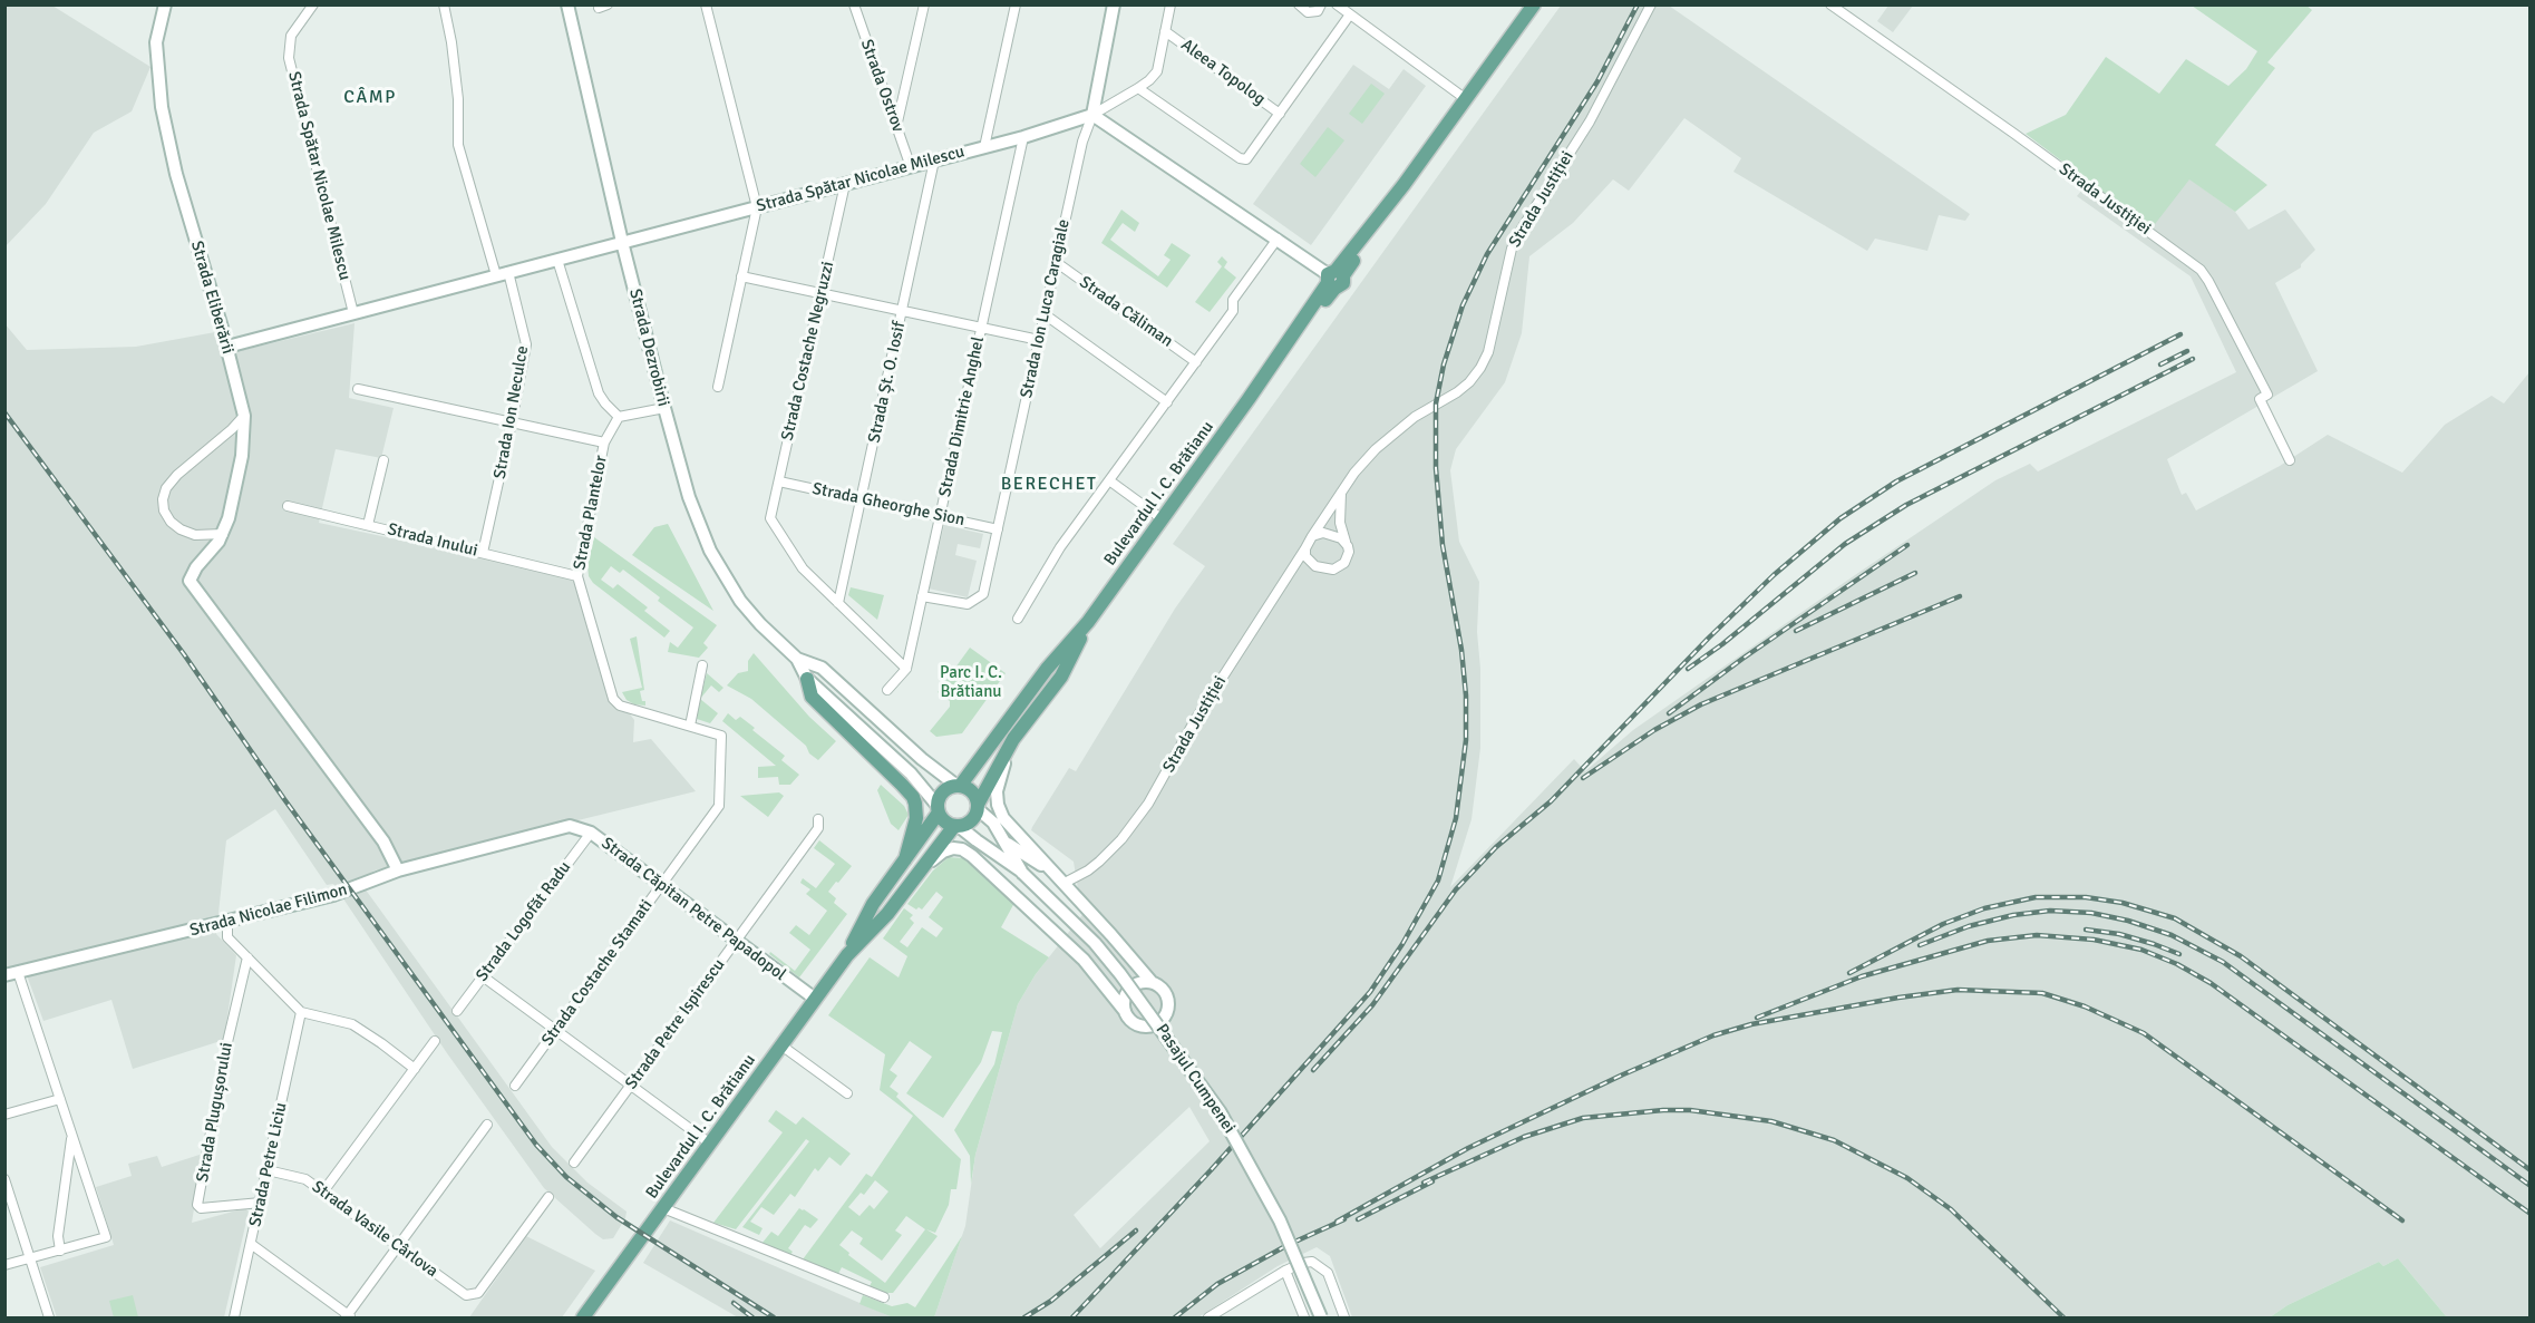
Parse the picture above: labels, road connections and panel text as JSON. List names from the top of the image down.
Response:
{
  "streets": {
    "main road": ["Bulevardul I. C. Brătianu"],
    "street": [
      "Aleea Topolog",
      "Strada Ostrov",
      "Strada Spătar Nicolae Milescu",
      "Strada Justiției",
      "Strada Eliberării",
      "Strada Ion Luca Caragiale",
      "Strada Căliman",
      "Strada Dezrobirii",
      "Strada Costache Negruzzi",
      "Strada Șt. O. Iosif",
      "Strada Ion Neculce",
      "Strada Dimitrie Anghel",
      "Strada Gheorghe Sion",
      "Strada Plantelor",
      "Strada Inului",
      "Strada Căpitan Petre Papadopol",
      "Strada Nicolae Filimon",
      "Strada Logofăt Radu",
      "Strada Costache Stamati",
      "Strada Petre Ispirescu",
      "Pasajul Cumpenei",
      "Strada Plugușorului",
      "Strada Petre Liciu",
      "Strada Vasile Cârlova"
    ]
  },
  "crossings": [
    ["Aleea Topolog", "Strada Spătar Nicolae Milescu"],
    ["Aleea Topolog", "Strada Ion Luca Caragiale"],
    ["Strada Ostrov", "Strada Spătar Nicolae Milescu"],
    ["Strada Spătar Nicolae Milescu", "Strada Eliberării"],
    ["Strada Spătar Nicolae Milescu", "Strada Ion Luca Caragiale"],
    ["Strada Spătar Nicolae Milescu", "Strada Dezrobirii"],
    ["Strada Spătar Nicolae Milescu", "Strada Costache Negruzzi"],
    ["Strada Spătar Nicolae Milescu", "Strada Șt. O. Iosif"],
    ["Strada Spătar Nicolae Milescu", "Strada Ion Neculce"],
    ["Strada Spătar Nicolae Milescu", "Strada Dimitrie Anghel"],
    ["Strada Eliberării", "Strada Nicolae Filimon"],
    ["Strada Ion Luca Caragiale", "Strada Căliman"],
    ["Strada Ion Luca Caragiale", "Strada Dimitrie Anghel"],
    ["Strada Ion Luca Caragiale", "Strada Gheorghe Sion"],
    ["Strada Dezrobirii", "Bulevardul I. C. Brătianu"],
    ["Strada Costache Negruzzi", "Strada Șt. O. Iosif"],
    ["Strada Costache Negruzzi", "Strada Gheorghe Sion"],
    ["Strada Șt. O. Iosif", "Strada Gheorghe Sion"],
    ["Strada Ion Neculce", "Strada Inului"],
    ["Strada Dimitrie Anghel", "Strada Gheorghe Sion"],
    ["Bulevardul I. C. Brătianu", "Strada Căpitan Petre Papadopol"],
    ["Strada Plantelor", "Strada Inului"],
    ["Strada Plantelor", "Strada Costache Stamati"],
    ["Strada Căpitan Petre Papadopol", "Strada Nicolae Filimon"],
    ["Strada Căpitan Petre Papadopol", "Strada Logofăt Radu"],
    ["Strada Căpitan Petre Papadopol", "Strada Costache Stamati"],
    ["Strada Căpitan Petre Papadopol", "Strada Petre Ispirescu"],
    ["Strada Plugușorului", "Strada Petre Liciu"],
    ["Strada Petre Liciu", "Strada Vasile Cârlova"]
  ],
  "districts": ["CÂMP", "BERECHET"],
  "parks": ["Parc I. C. Brătianu"]
}
